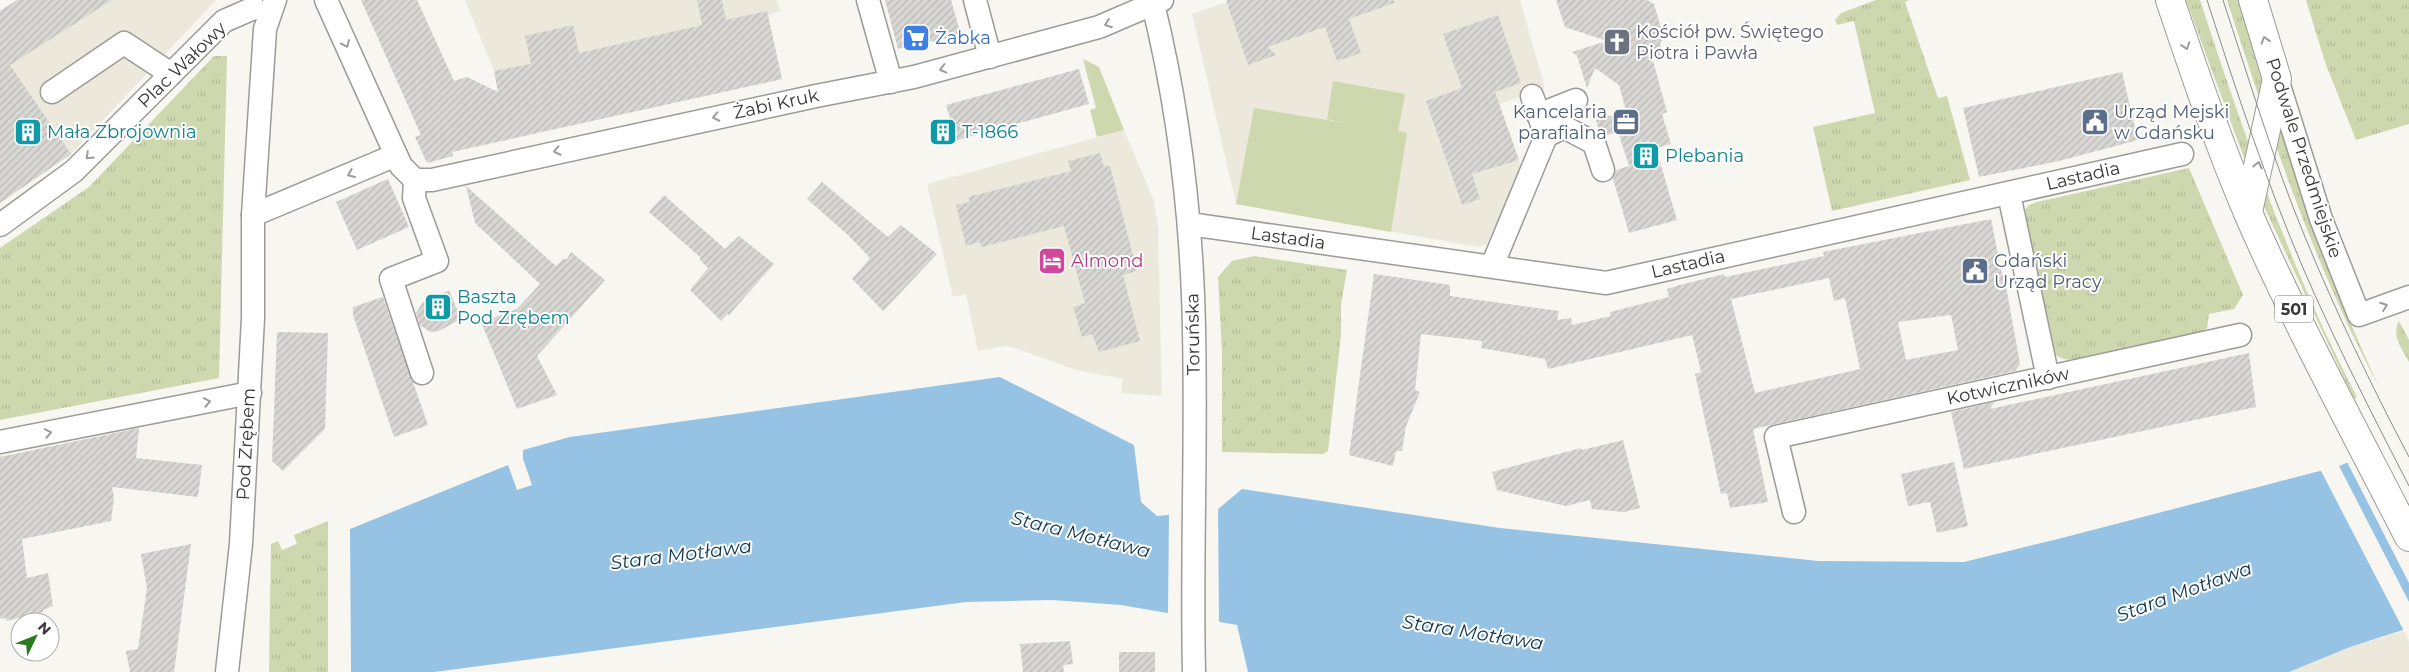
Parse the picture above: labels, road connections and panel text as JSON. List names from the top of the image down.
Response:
{
  "streets": {
    "main road": ["Podwale Przedmiejskie", "501"],
    "street": [
      "Plac Wałowy",
      "Żabi Kruk",
      "Lastadia",
      "Toruńska",
      "Kotwiczników",
      "Pod Zrębem"
    ]
  },
  "crossings": [
    ["Plac Wałowy", "Pod Zrębem"],
    ["Żabi Kruk", "Toruńska"],
    ["Lastadia", "Toruńska"]
  ],
  "one_way": ["Plac Wałowy", "Żabi Kruk"],
  "water": ["Stara Motława"],
  "places": {
    "supermarket": ["Żabka"],
    "church": ["Kościół pw. Świętego Piotra i Pawła"],
    "office": ["Kancelaria parafialna"],
    "public building": ["Urząd Mejski w Gdańsku", "Gdański Urząd Pracy"],
    "building": [
      "Mała Zbrojownia",
      "T-1866",
      "Plebania",
      "Baszta Pod Zrębem"
    ],
    "hotel": ["Almond"]
  },
  "north": "top right"
}
